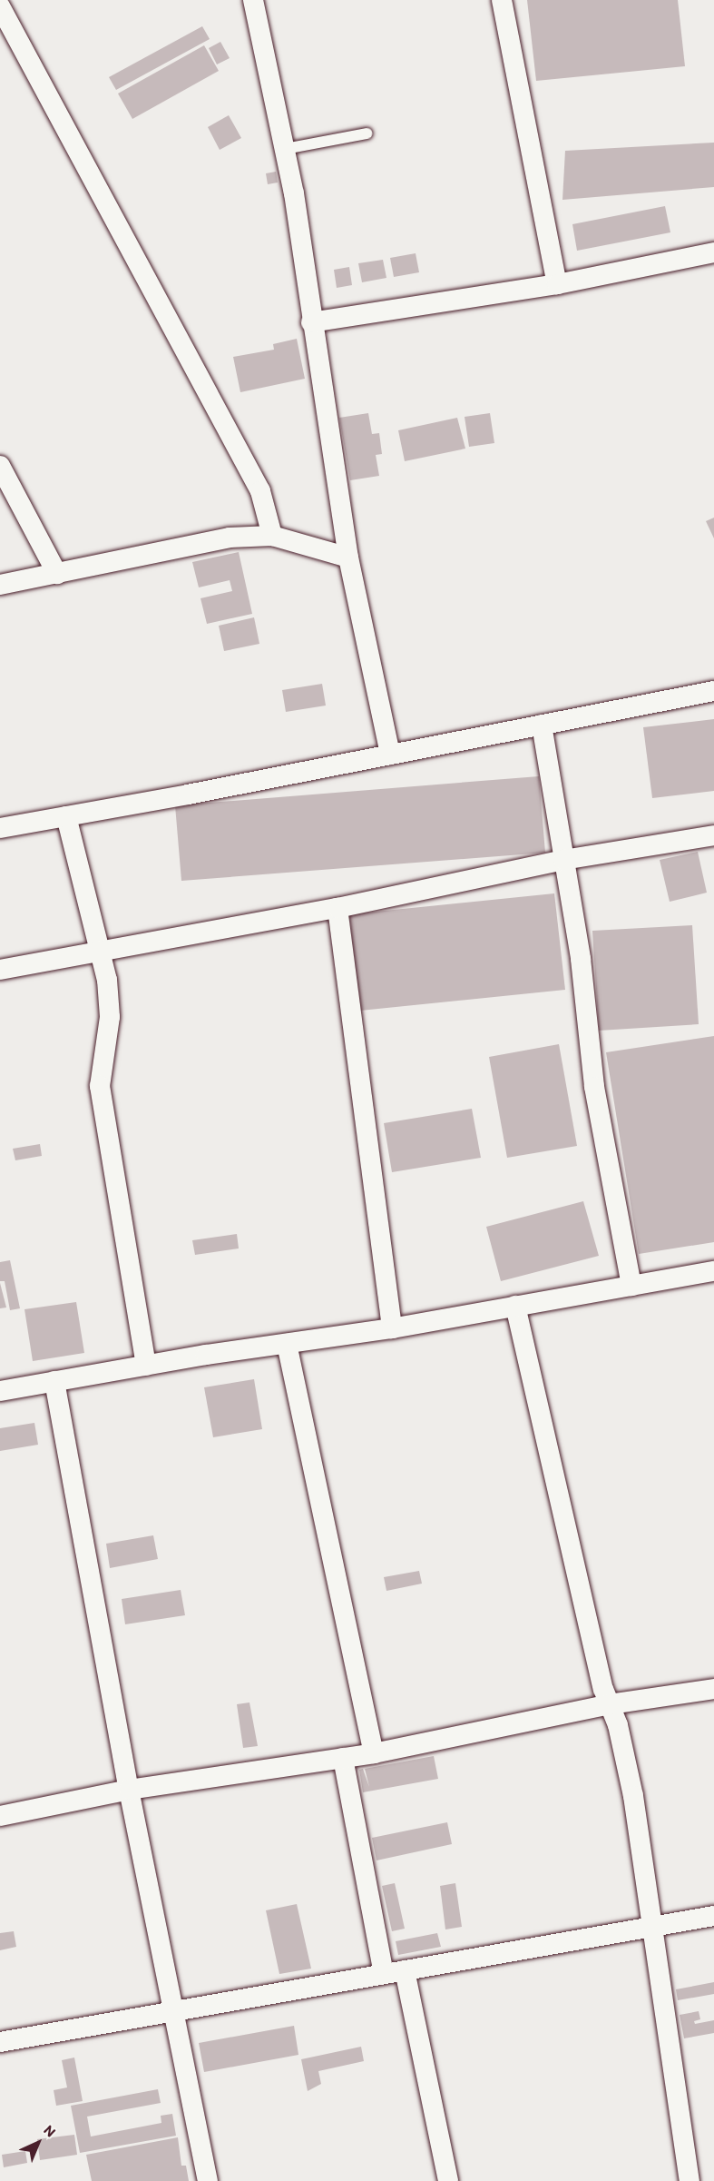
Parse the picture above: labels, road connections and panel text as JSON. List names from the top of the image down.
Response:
{
  "north": "top right"
}
